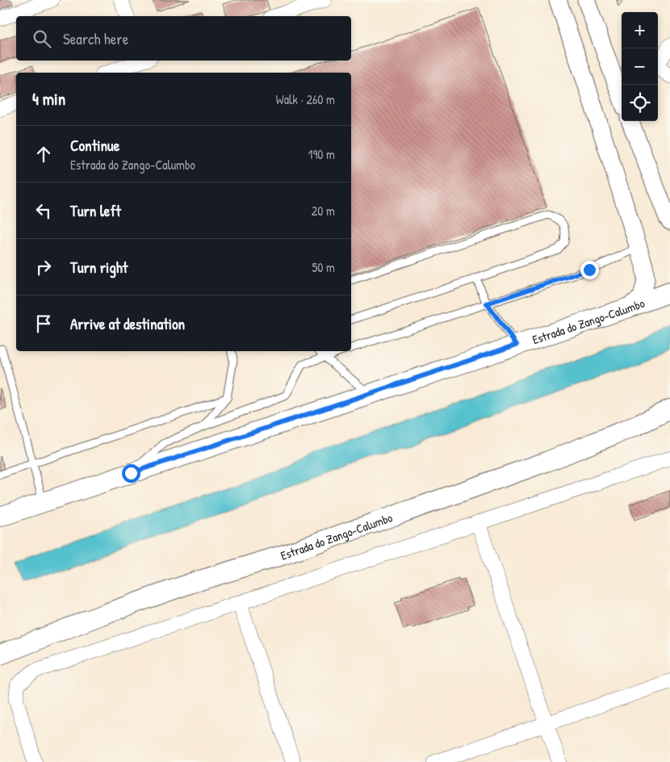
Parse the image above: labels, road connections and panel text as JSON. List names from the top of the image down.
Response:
{
  "streets": {
    "main road": ["Estrada do Zango-Calumbo"]
  },
  "page": {
    "map_buttons": ["+", "−"],
    "search": "Search here",
    "heading": ["4 min", "Walk · 260 m"],
    "list": [
      ["Continue", "Estrada do Zango-Calumbo", "190 m"],
      ["Turn left", "20 m"],
      ["Turn right", "50 m"],
      "Arrive at destination"
    ]
  }
}
